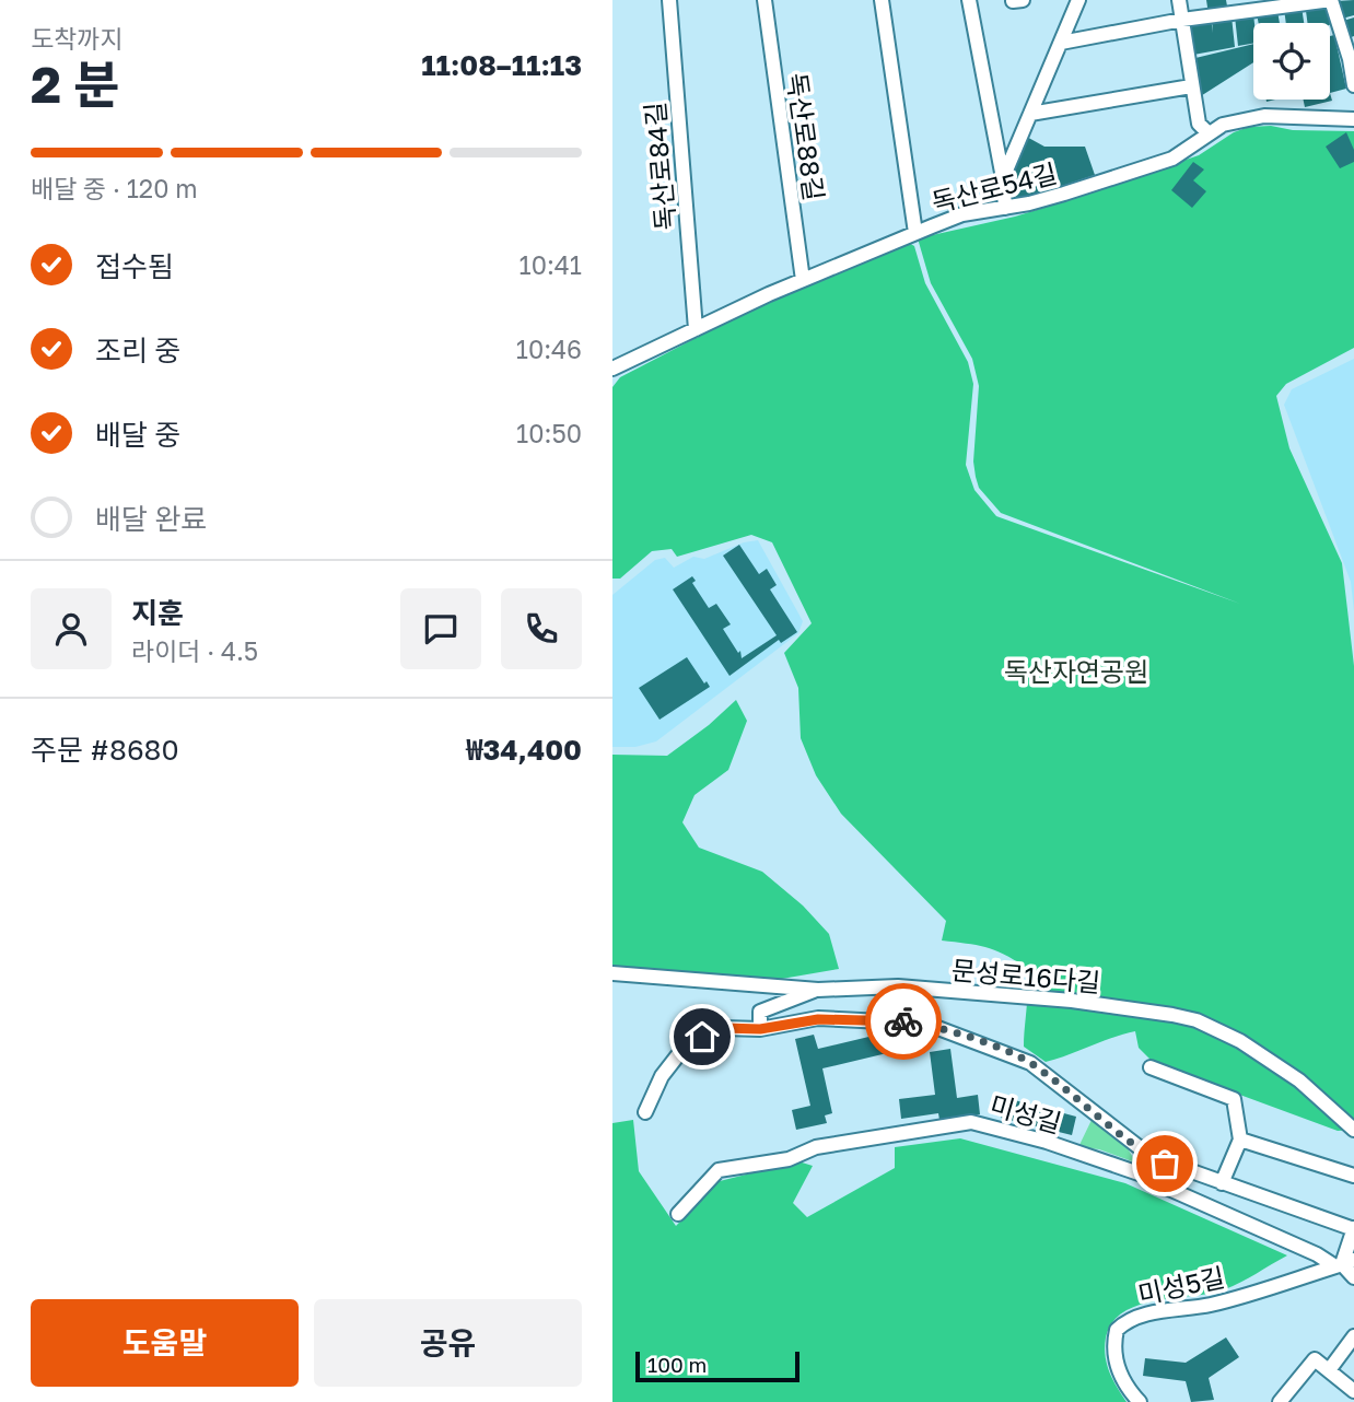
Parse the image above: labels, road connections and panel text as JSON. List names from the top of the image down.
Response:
{
  "streets": {
    "street": [
      "독산로88길",
      "독산로84길",
      "독산로54길",
      "문성로16다길",
      "미성길",
      "미성5길"
    ]
  },
  "crossings": [
    ["독산로88길", "독산로54길"],
    ["독산로84길", "독산로54길"],
    ["미성길", "미성5길"]
  ],
  "parks": ["독산자연공원"],
  "scale_bar": "100 m",
  "page": {
    "heading": ["2 분", "도착까지", "11:08–11:13"],
    "panel": [
      "지훈",
      "라이더 · 4.5",
      "주문 #8680",
      "₩34,400"
    ],
    "bar": "배달 중 · 120 m",
    "list": [
      ["접수됨", "10:41"],
      ["조리 중", "10:46"],
      ["배달 중", "10:50"],
      "배달 완료"
    ],
    "buttons": ["도움말", "공유"],
    "scale": "100 m"
  }
}
